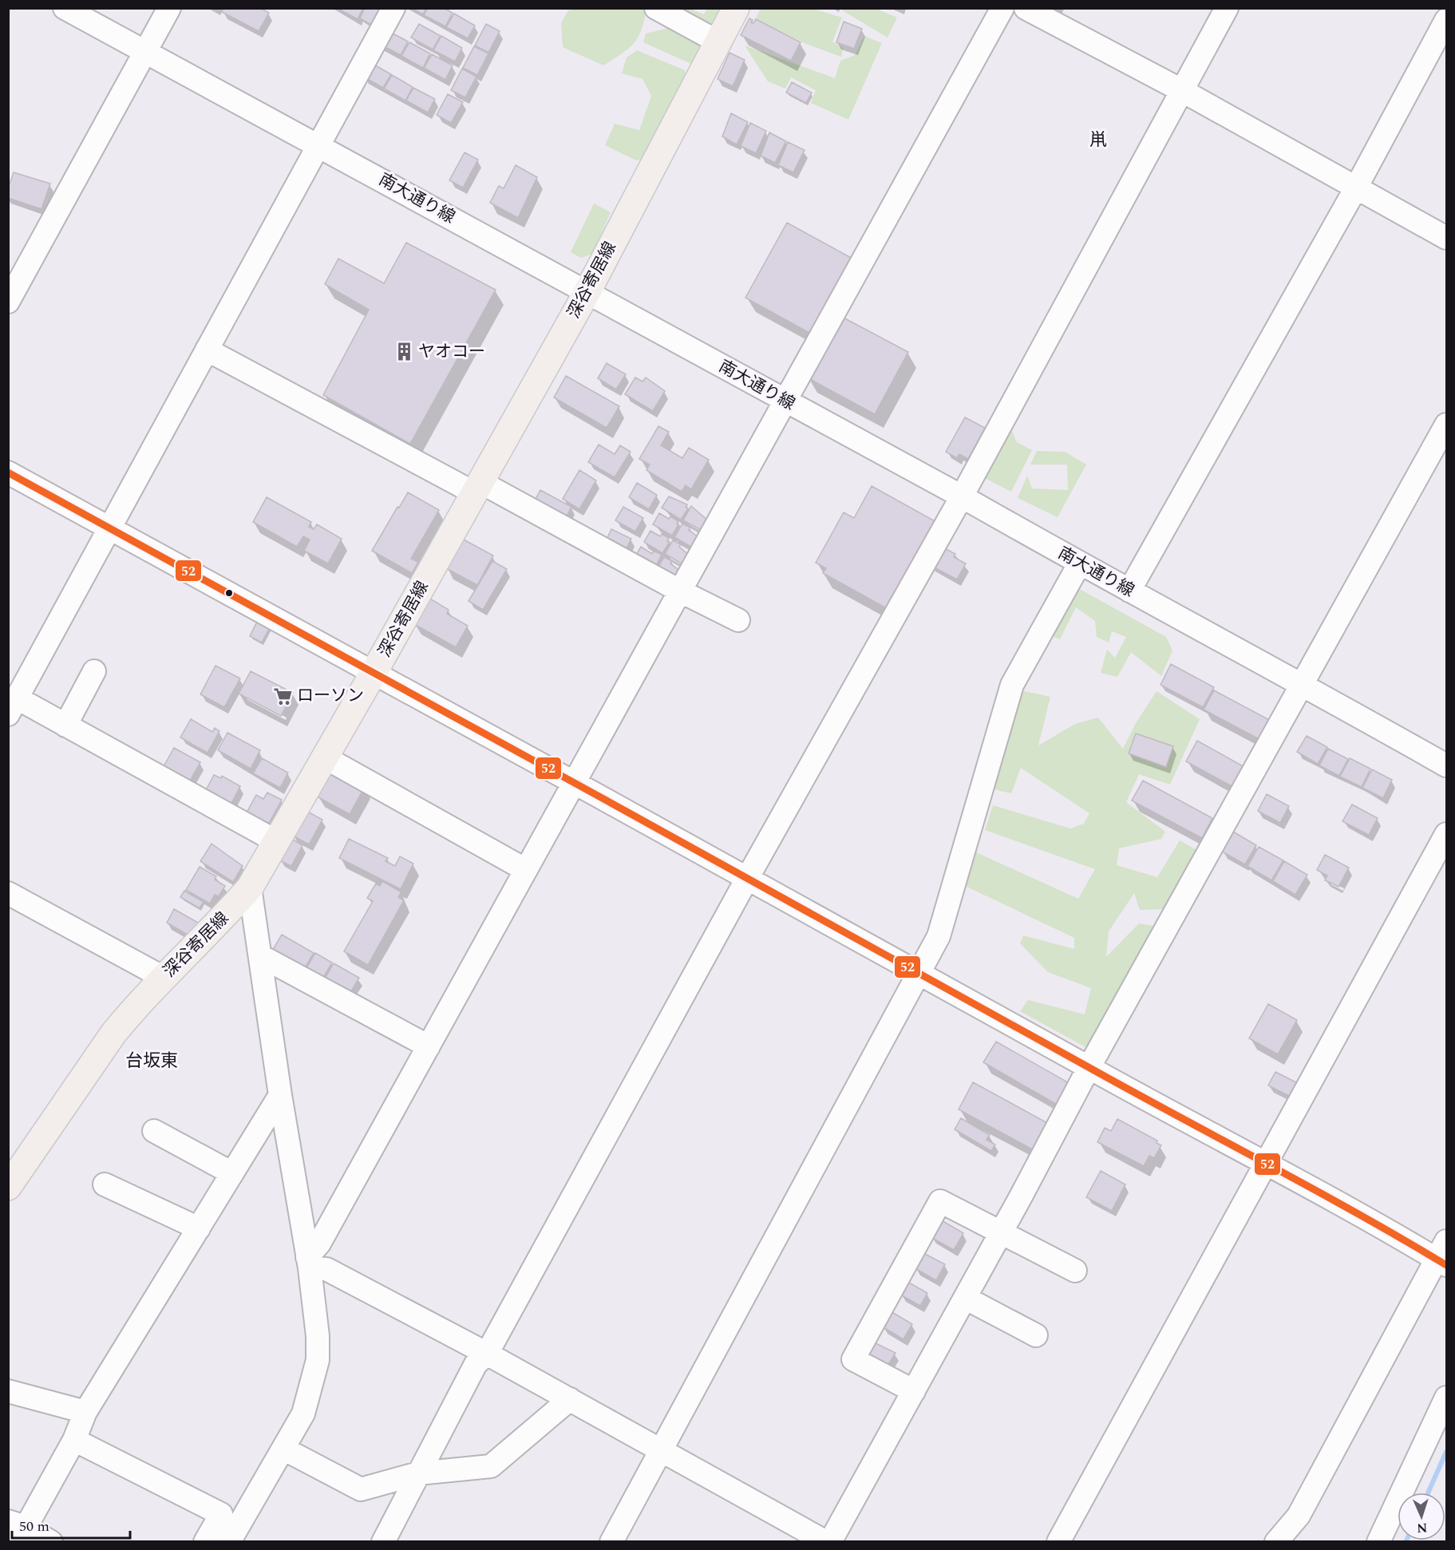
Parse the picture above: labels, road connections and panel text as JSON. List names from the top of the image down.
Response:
{
  "streets": {
    "main road": ["深谷寄居線"],
    "street": ["南大通り線"]
  },
  "crossings": [
    ["南大通り線", "深谷寄居線"]
  ],
  "districts": ["鼡", "台坂東"],
  "places": {
    "building": ["ヤオコー"],
    "supermarket": ["ローソン"]
  },
  "lines": ["transit line 52"],
  "scale_bar": "50 m",
  "north": "bottom"
}
